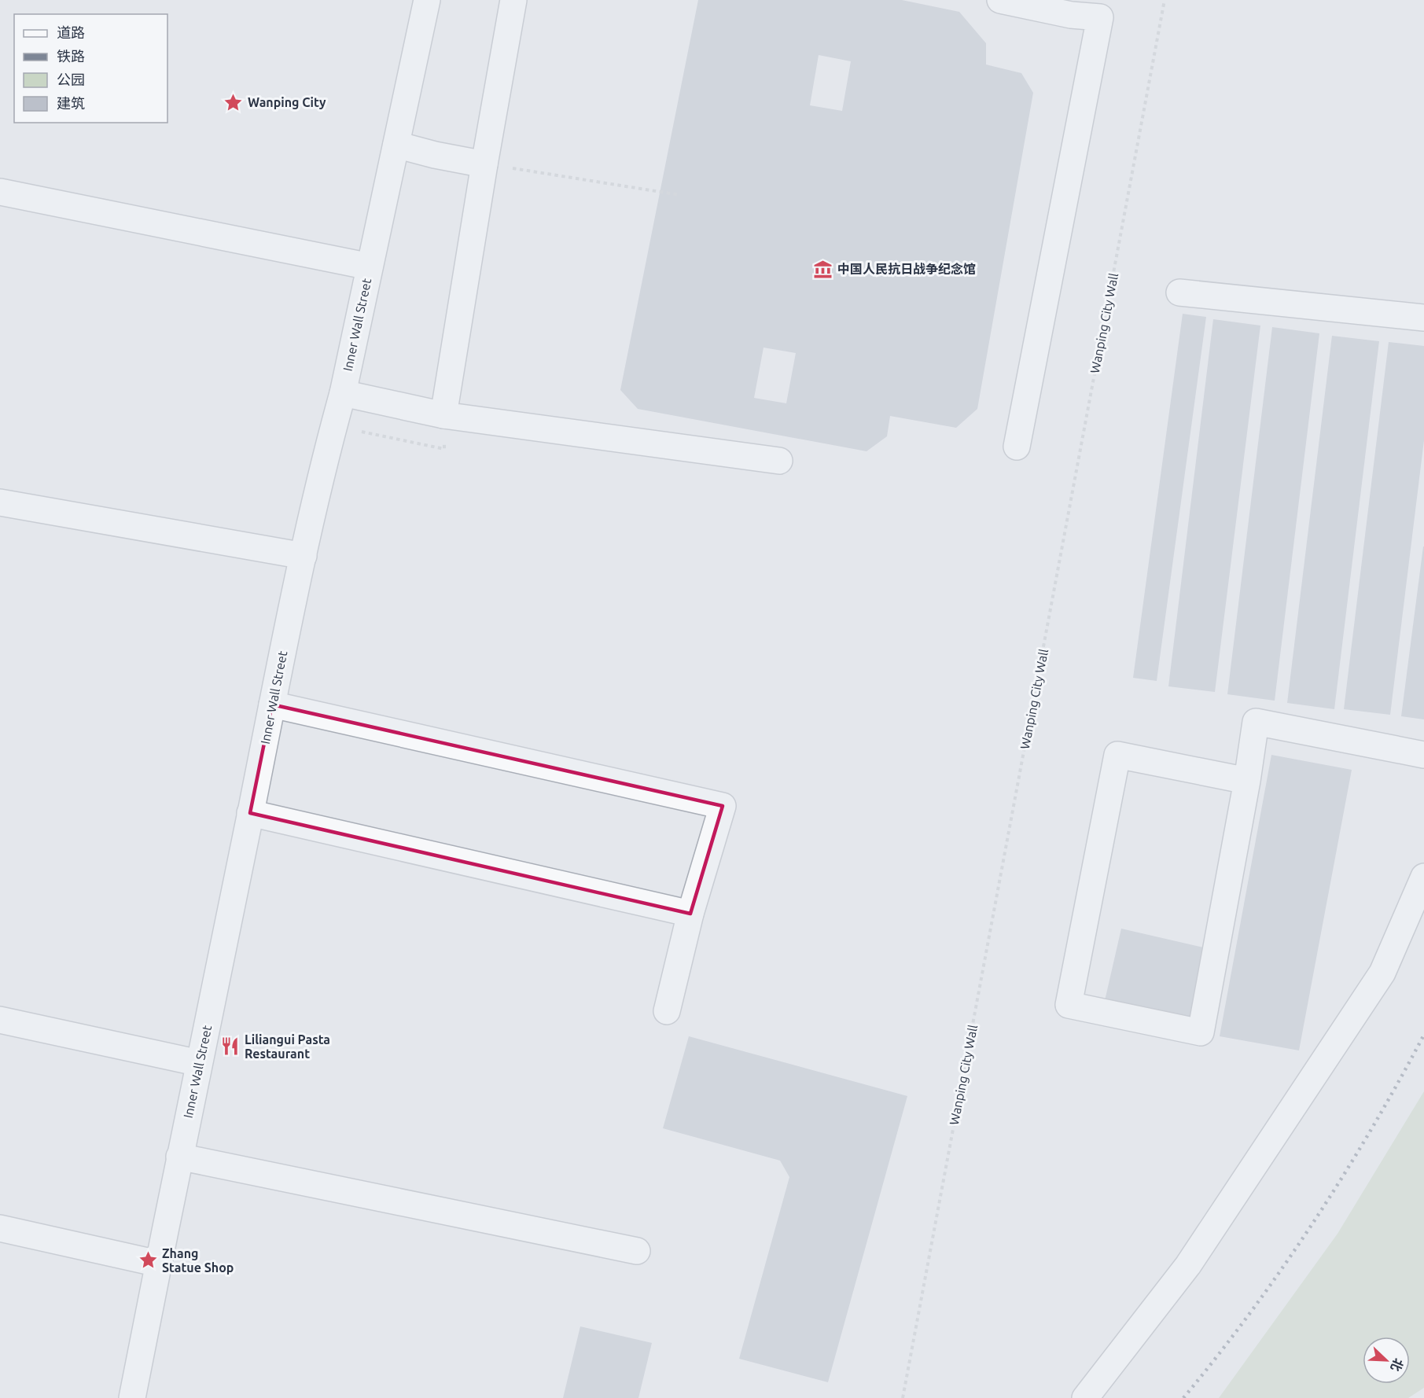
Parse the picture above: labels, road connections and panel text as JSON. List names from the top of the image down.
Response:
{
  "streets": {
    "street": ["Inner Wall Street"],
    "path": ["Wanping City Wall"]
  },
  "places": {
    "place": ["Wanping City", "Zhang Statue Shop"],
    "museum": ["中国人民抗日战争纪念馆"],
    "restaurant": ["Liliangui Pasta Restaurant"]
  },
  "legend": [
    "道路",
    "铁路",
    "公园",
    "建筑"
  ],
  "north": "bottom right"
}
